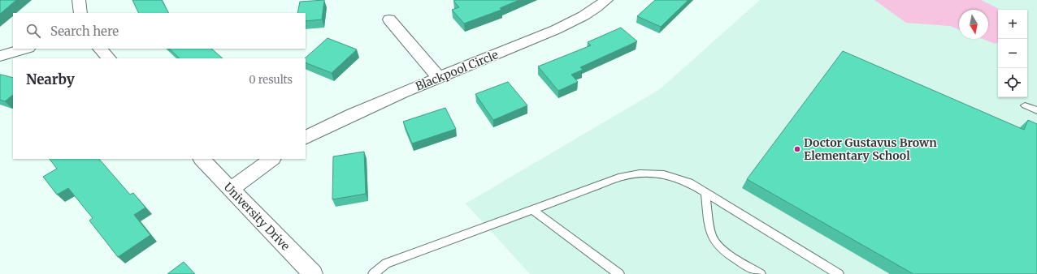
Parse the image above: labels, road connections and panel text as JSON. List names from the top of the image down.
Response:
{
  "streets": {
    "street": ["Blackpool Circle", "University Drive"]
  },
  "places": ["Doctor Gustavus Brown Elementary School"],
  "north": "bottom",
  "page": {
    "map_buttons": ["+", "−"],
    "search": "Search here",
    "heading": ["Nearby", "0 results"]
  }
}
